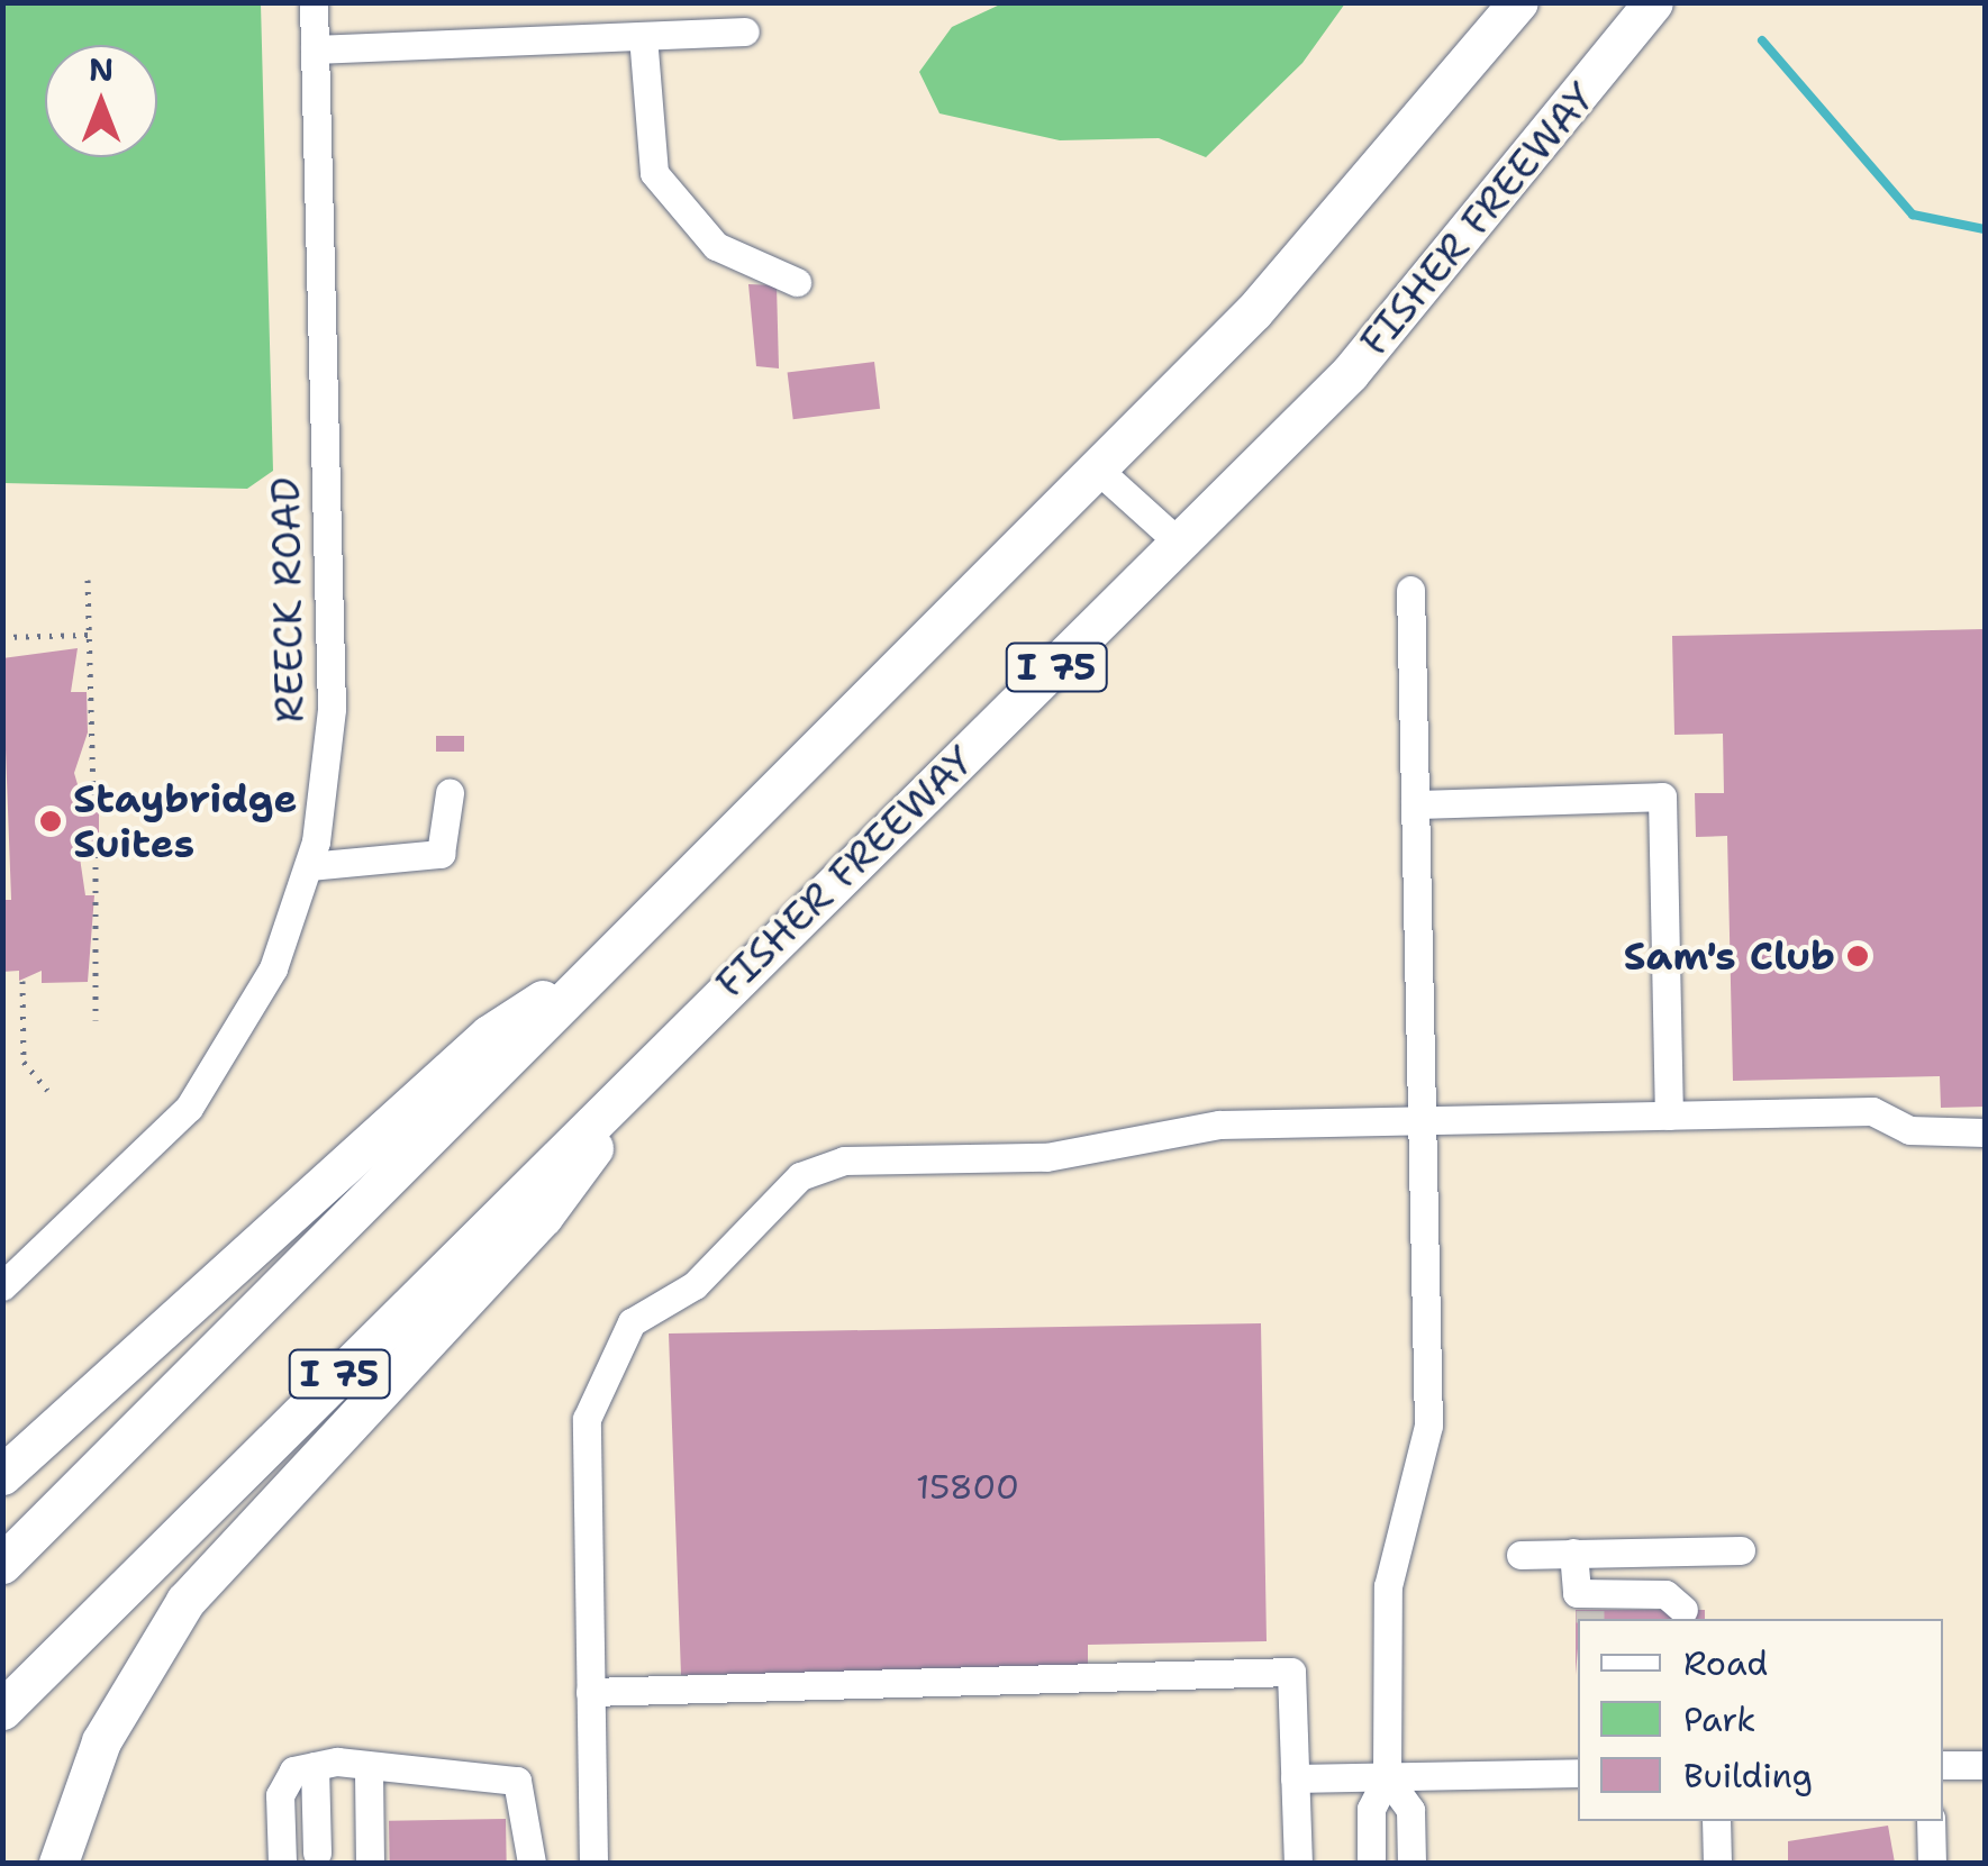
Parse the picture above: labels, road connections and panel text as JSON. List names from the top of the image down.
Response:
{
  "streets": {
    "highway": ["FISHER FREEWAY", "I 75"],
    "street": ["REECK ROAD"]
  },
  "places": ["Staybridge Suites", "Sam's Club"],
  "house_numbers": ["15800"],
  "legend": ["Road", "Park", "Building"],
  "north": "top"
}
